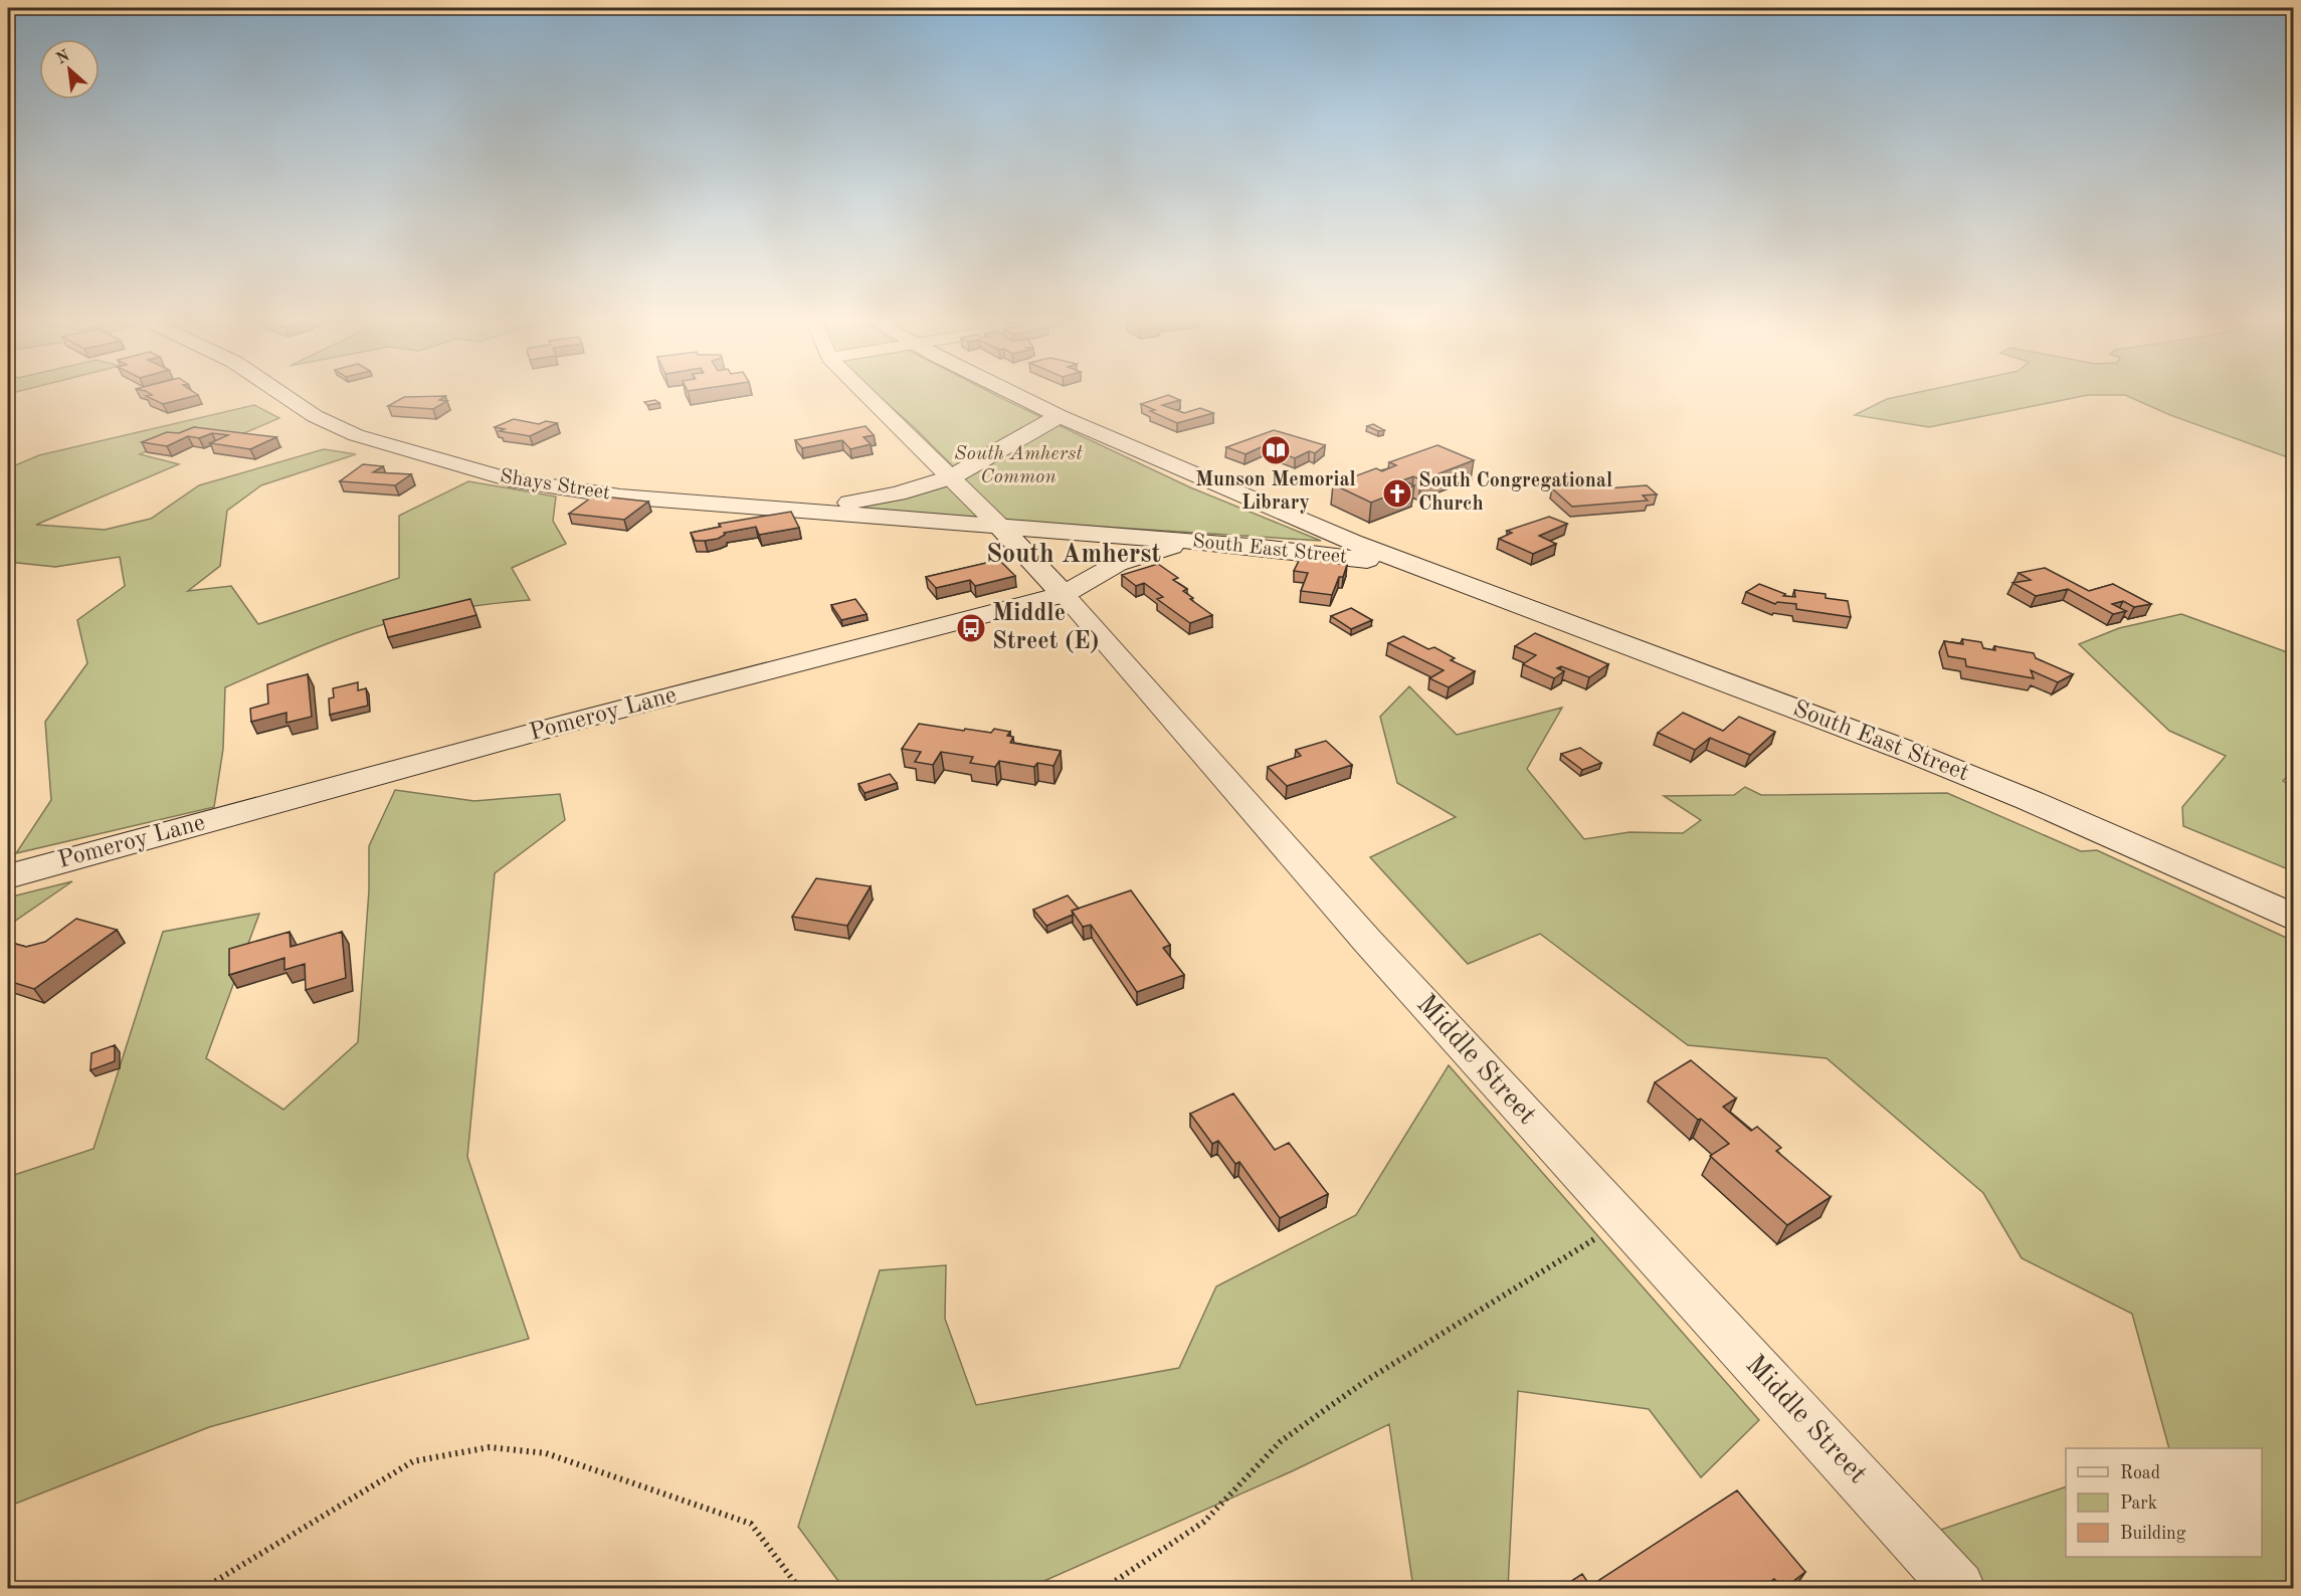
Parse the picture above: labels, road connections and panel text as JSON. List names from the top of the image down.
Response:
{
  "streets": {
    "main road": [
      "Shays Street",
      "South East Street",
      "Pomeroy Lane",
      "Middle Street"
    ]
  },
  "crossings": [
    ["Shays Street", "South East Street"],
    ["Shays Street", "Middle Street"],
    ["South East Street", "Pomeroy Lane"],
    ["South East Street", "Middle Street"],
    ["Pomeroy Lane", "Middle Street"]
  ],
  "districts": ["South Amherst"],
  "parks": ["South Amherst Common"],
  "places": {
    "library": ["Munson Memorial Library"],
    "church": ["South Congregational Church"],
    "bus stop": ["Middle Street (E)"]
  },
  "legend": ["Road", "Park", "Building"],
  "north": "top left"
}
